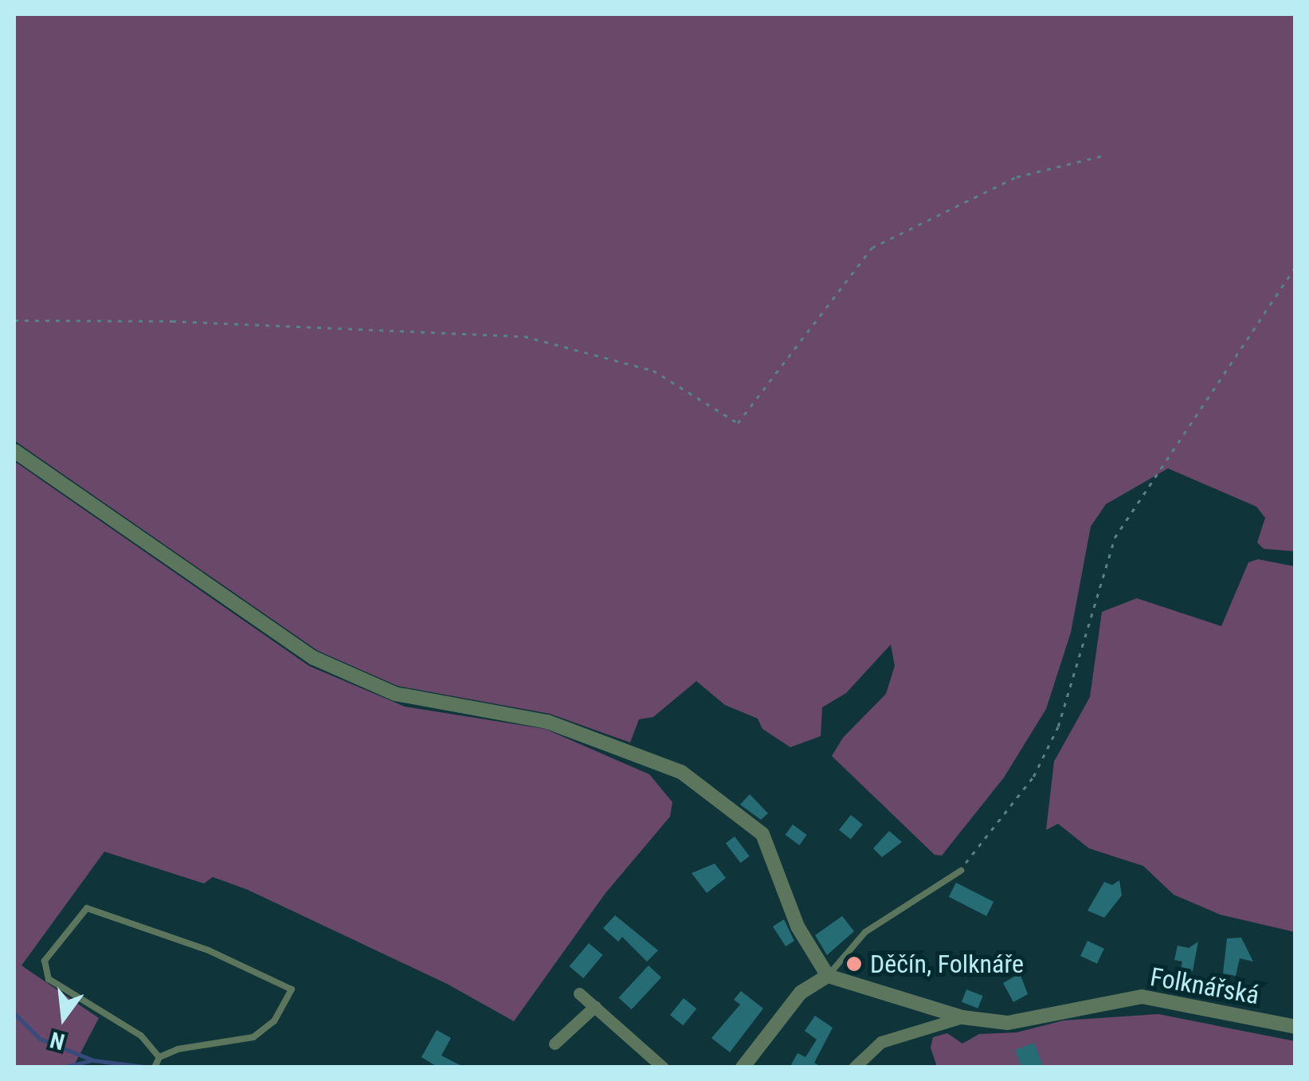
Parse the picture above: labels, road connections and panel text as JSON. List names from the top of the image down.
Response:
{
  "streets": {
    "street": ["Folknářská"]
  },
  "places": ["Děčín, Folknáře"],
  "north": "bottom"
}
